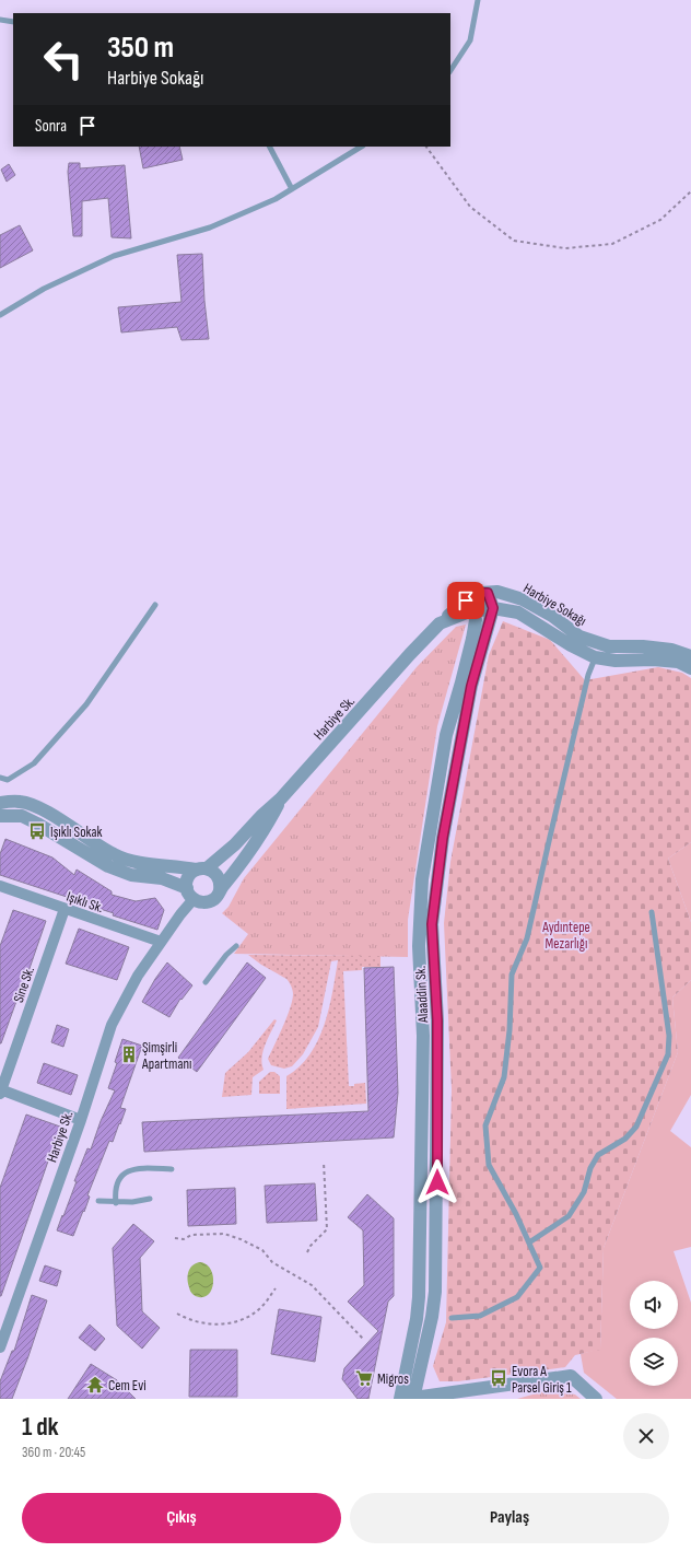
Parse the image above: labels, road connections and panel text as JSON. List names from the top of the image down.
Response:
{
  "streets": {
    "street": [
      "Harbiye Sokağı",
      "Harbiye Sk.",
      "Işıklı Sk.",
      "Sine Sk.",
      "Alaaddin Sk."
    ]
  },
  "crossings": [
    ["Harbiye Sokağı", "Harbiye Sk."],
    ["Harbiye Sokağı", "Alaaddin Sk."],
    ["Harbiye Sk.", "Işıklı Sk."],
    ["Harbiye Sk.", "Alaaddin Sk."],
    ["Işıklı Sk.", "Sine Sk."]
  ],
  "parks": ["Aydıntepe Mezarlığı"],
  "places": {
    "bus stop": ["Işıklı Sokak", "Evora A Parsel Giriş 1"],
    "building": ["Şimşirli Apartmanı"],
    "supermarket": ["Migros"],
    "temple": ["Cem Evi"]
  },
  "page": {
    "turn": ["350 m", "Harbiye Sokağı"],
    "then": "Sonra",
    "heading": ["1 dk", "360 m · 20:45"],
    "buttons": ["Çıkış", "Paylaş"]
  }
}
